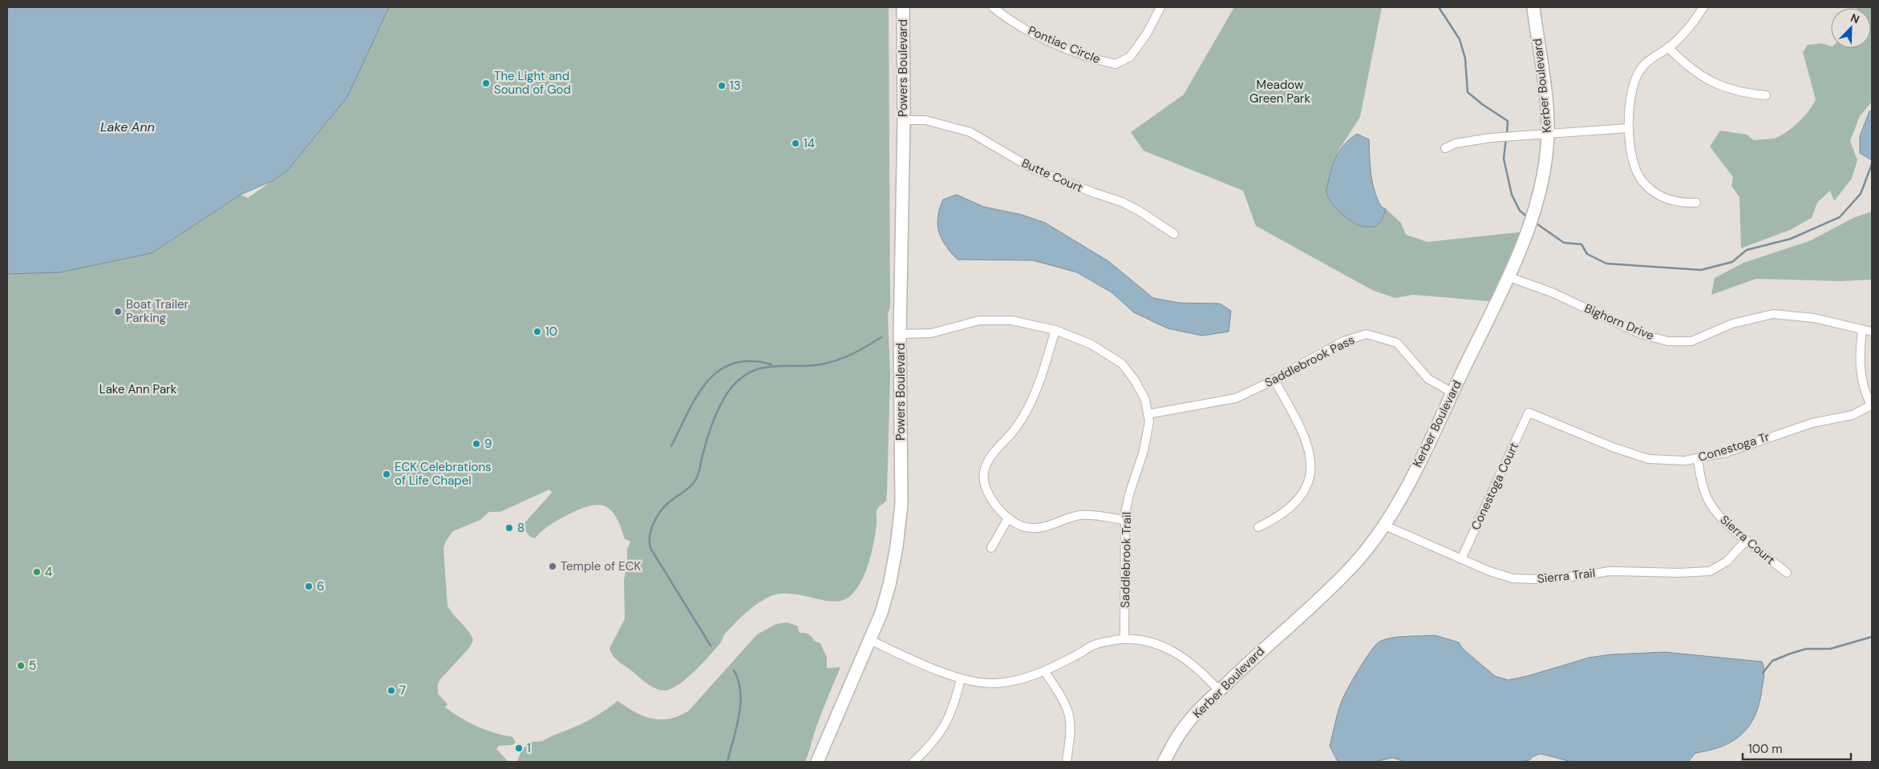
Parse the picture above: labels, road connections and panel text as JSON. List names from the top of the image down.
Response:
{
  "streets": {
    "street": [
      "Pontiac Circle",
      "Powers Boulevard",
      "Kerber Boulevard",
      "Butte Court",
      "Bighorn Drive",
      "Saddlebrook Pass",
      "Conestoga Tr",
      "Conestoga Court",
      "Sierra Court",
      "Saddlebrook Trail",
      "Sierra Trail"
    ]
  },
  "crossings": [
    ["Powers Boulevard", "Butte Court"],
    ["Powers Boulevard", "Saddlebrook Trail"],
    ["Kerber Boulevard", "Bighorn Drive"],
    ["Kerber Boulevard", "Saddlebrook Pass"],
    ["Kerber Boulevard", "Sierra Trail"],
    ["Saddlebrook Pass", "Saddlebrook Trail"],
    ["Conestoga Tr", "Conestoga Court"],
    ["Conestoga Tr", "Sierra Court"],
    ["Conestoga Court", "Sierra Trail"],
    ["Sierra Court", "Sierra Trail"]
  ],
  "water": ["Lake Ann"],
  "parks": ["Meadow Green Park", "Lake Ann Park"],
  "places": [
    "The Light and Sound of God",
    "13",
    "14",
    "Boat Trailer Parking",
    "10",
    "9",
    "ECK Celebrations of Life Chapel",
    "8",
    "Temple of ECK",
    "4",
    "6",
    "5",
    "7",
    "1"
  ],
  "scale_bar": "100 m",
  "north": "top right"
}
